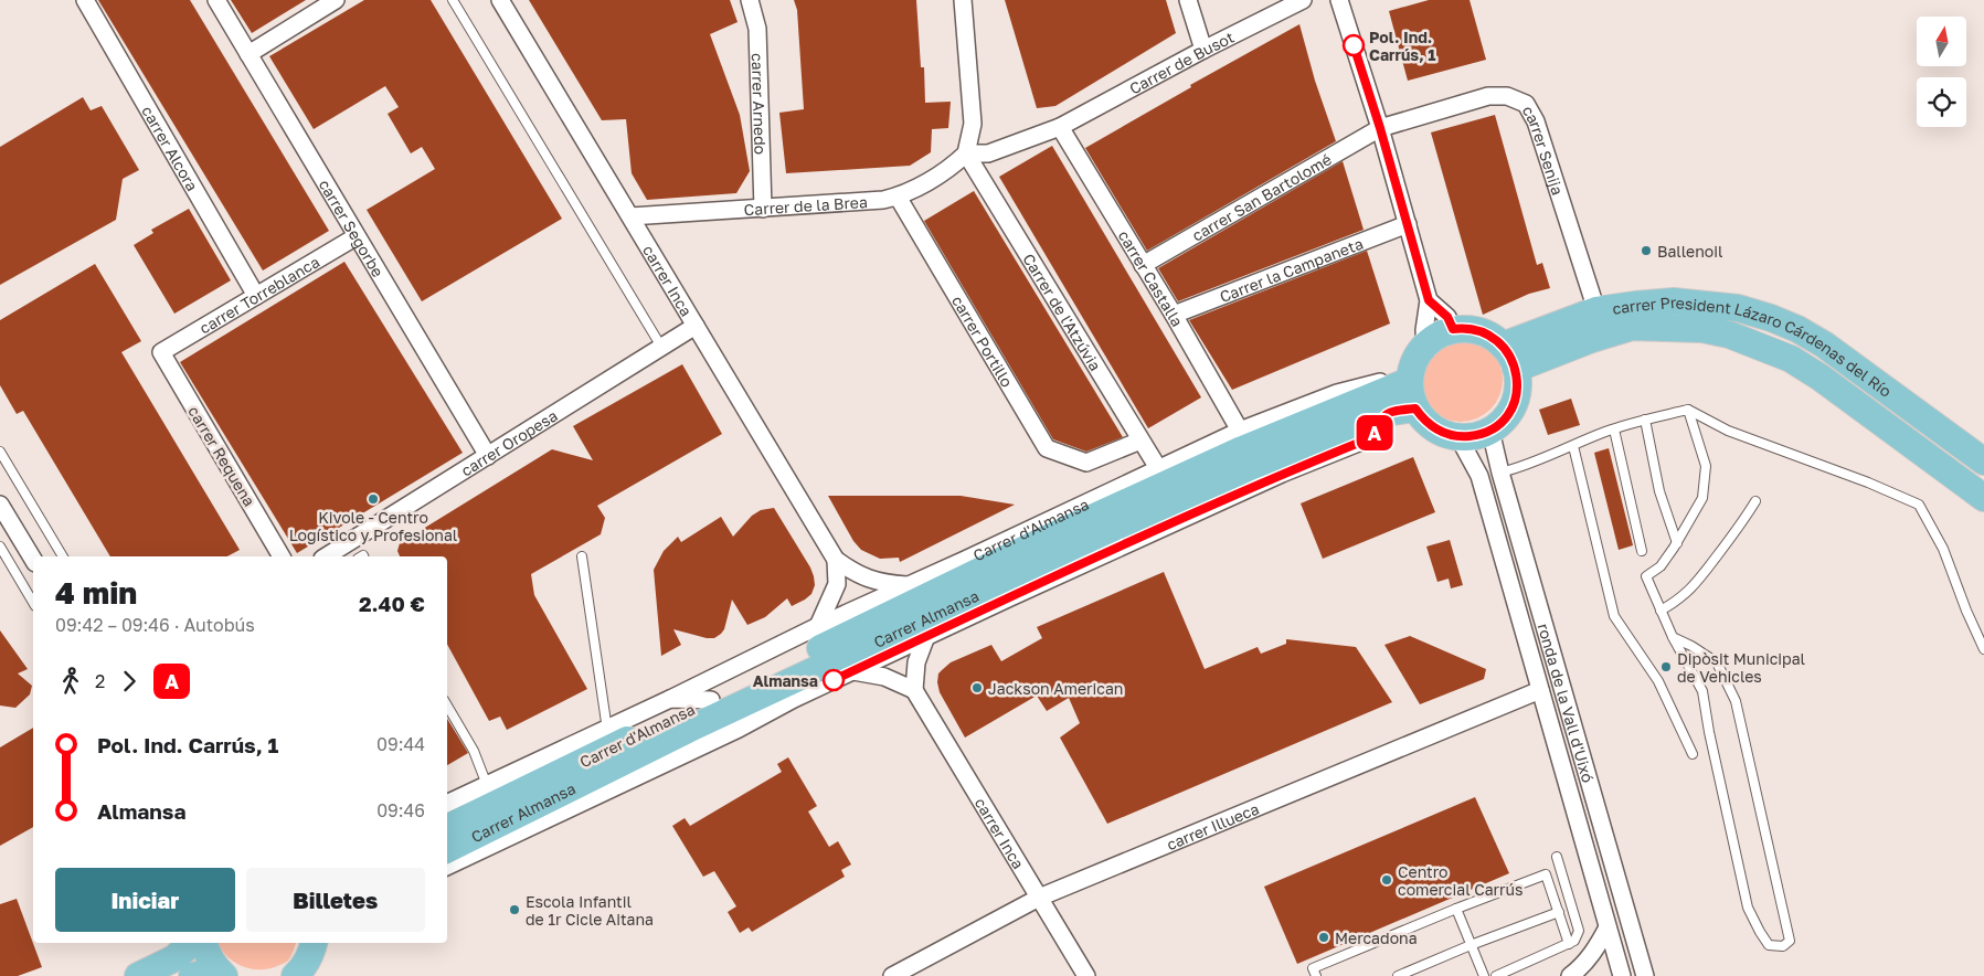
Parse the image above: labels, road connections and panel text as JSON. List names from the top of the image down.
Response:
{
  "streets": {
    "main road": ["carrer President Lázaro Cárdenas del Río", "Carrer d'Almansa", "Carrer Almansa"],
    "street": [
      "Carrer de Busot",
      "carrer Arnedo",
      "carrer Alcora",
      "carrer Senija",
      "carrer San Bartolomé",
      "Carrer de la Brea",
      "carrer Segorbe",
      "Carrer la Campaneta",
      "carrer Castalla",
      "carrer Inca",
      "carrer Torreblanca",
      "Carrer de l'Atzúvia",
      "carrer Portillo",
      "carrer Oropesa",
      "carrer Requena",
      "ronda de la Vall d'Uixó",
      "carrer Illueca"
    ]
  },
  "crossings": [
    ["Carrer de Busot", "carrer Castalla"],
    ["carrer Arnedo", "Carrer de la Brea"],
    ["carrer Alcora", "carrer Torreblanca"],
    ["carrer Senija", "carrer San Bartolomé"],
    ["carrer Senija", "carrer President Lázaro Cárdenas del Río"],
    ["carrer San Bartolomé", "carrer Castalla"],
    ["Carrer de la Brea", "carrer Inca"],
    ["Carrer de la Brea", "Carrer de l'Atzúvia"],
    ["Carrer de la Brea", "carrer Portillo"],
    ["carrer Segorbe", "carrer Torreblanca"],
    ["carrer Segorbe", "carrer Oropesa"],
    ["Carrer la Campaneta", "carrer Castalla"],
    ["carrer Castalla", "Carrer d'Almansa"],
    ["carrer Inca", "carrer Oropesa"],
    ["carrer Inca", "carrer Illueca"],
    ["carrer Torreblanca", "carrer Requena"],
    ["Carrer de l'Atzúvia", "carrer Portillo"],
    ["Carrer de l'Atzúvia", "Carrer d'Almansa"],
    ["carrer President Lázaro Cárdenas del Río", "Carrer d'Almansa"],
    ["carrer President Lázaro Cárdenas del Río", "Carrer Almansa"],
    ["carrer President Lázaro Cárdenas del Río", "ronda de la Vall d'Uixó"],
    ["Carrer d'Almansa", "Carrer Almansa"],
    ["Carrer d'Almansa", "ronda de la Vall d'Uixó"],
    ["Carrer Almansa", "ronda de la Vall d'Uixó"],
    ["ronda de la Vall d'Uixó", "carrer Illueca"]
  ],
  "places": [
    "Pol. Ind. Carrús, 1",
    "Ballenoil",
    "Kivole - Centro Logístico y Profesional",
    "Dipòsit Municipal de Vehicles",
    "Almansa",
    "Jackson American",
    "Centro comercial Carrús",
    "Escola Infantil de 1r Cicle Aitana",
    "Mercadona"
  ],
  "lines": ["bus line A"],
  "north": "top",
  "page": {
    "on_map": "A",
    "heading": ["4 min", "09:42 – 09:46 · Autobús", "2.40 €"],
    "legs": ["2", "A"],
    "list": [
      {
        "name": "Pol. Ind. Carrús, 1",
        "value": "09:44"
      },
      {
        "name": "Almansa",
        "value": "09:46"
      }
    ],
    "buttons": ["Iniciar", "Billetes"]
  }
}
